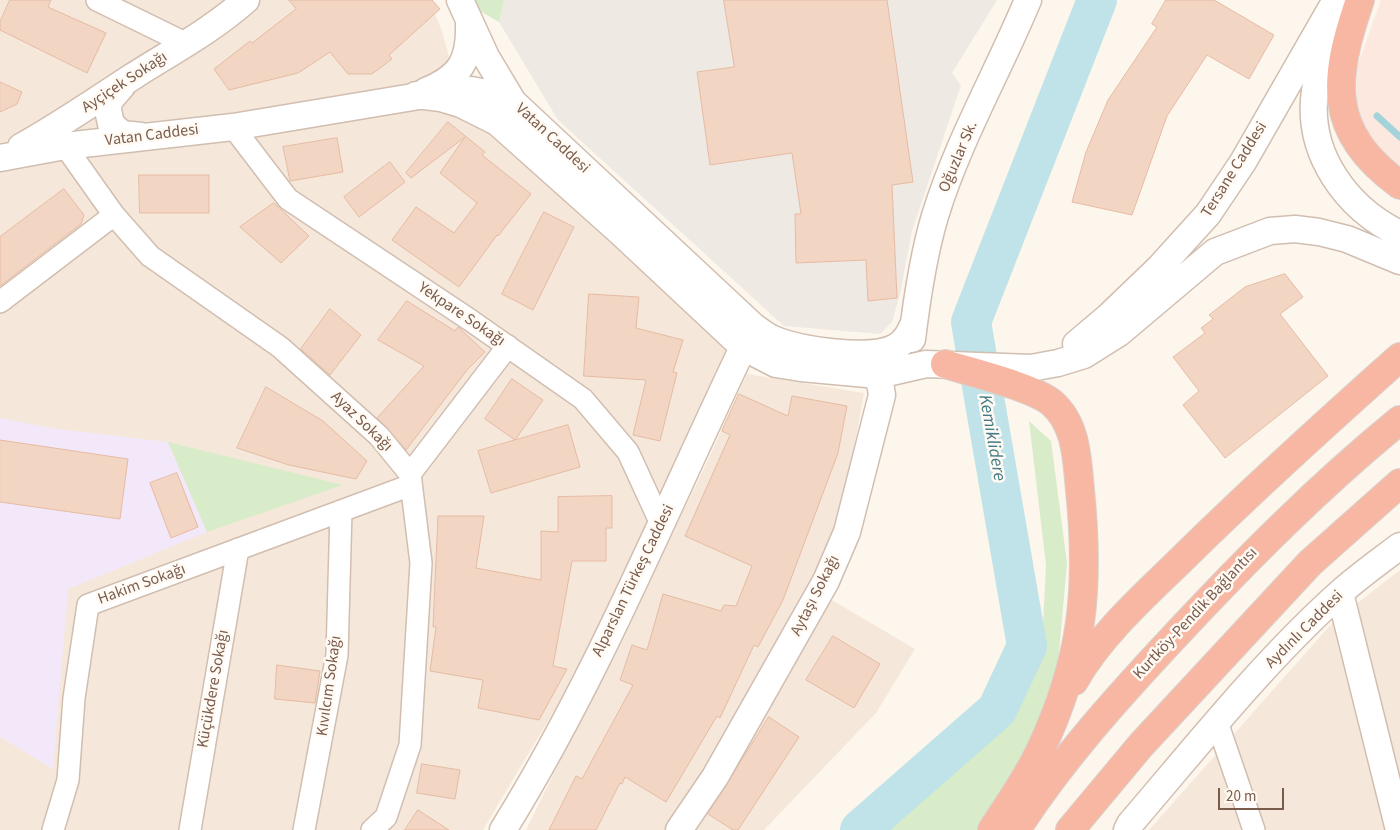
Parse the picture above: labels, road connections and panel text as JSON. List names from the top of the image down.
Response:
{
  "streets": {
    "highway": ["Kurtköy-Pendik Bağlantısı"],
    "street": [
      "Ayçiçek Sokağı",
      "Vatan Caddesi",
      "Oğuzlar Sk.",
      "Tersane Caddesi",
      "Yekpare Sokağı",
      "Ayaz Sokağı",
      "Alparslan Türkeş Caddesi",
      "Hakim Sokağı",
      "Aytaşı Sokağı",
      "Aydınlı Caddesi",
      "Kıvılcım Sokağı",
      "Küçükdere Sokağı"
    ]
  },
  "crossings": [
    ["Ayçiçek Sokağı", "Vatan Caddesi"],
    ["Vatan Caddesi", "Oğuzlar Sk."],
    ["Vatan Caddesi", "Yekpare Sokağı"],
    ["Vatan Caddesi", "Ayaz Sokağı"],
    ["Vatan Caddesi", "Alparslan Türkeş Caddesi"],
    ["Yekpare Sokağı", "Alparslan Türkeş Caddesi"],
    ["Ayaz Sokağı", "Hakim Sokağı"],
    ["Hakim Sokağı", "Kıvılcım Sokağı"],
    ["Hakim Sokağı", "Küçükdere Sokağı"]
  ],
  "water": ["Kemiklidere"],
  "scale_bar": "20 m"
}
